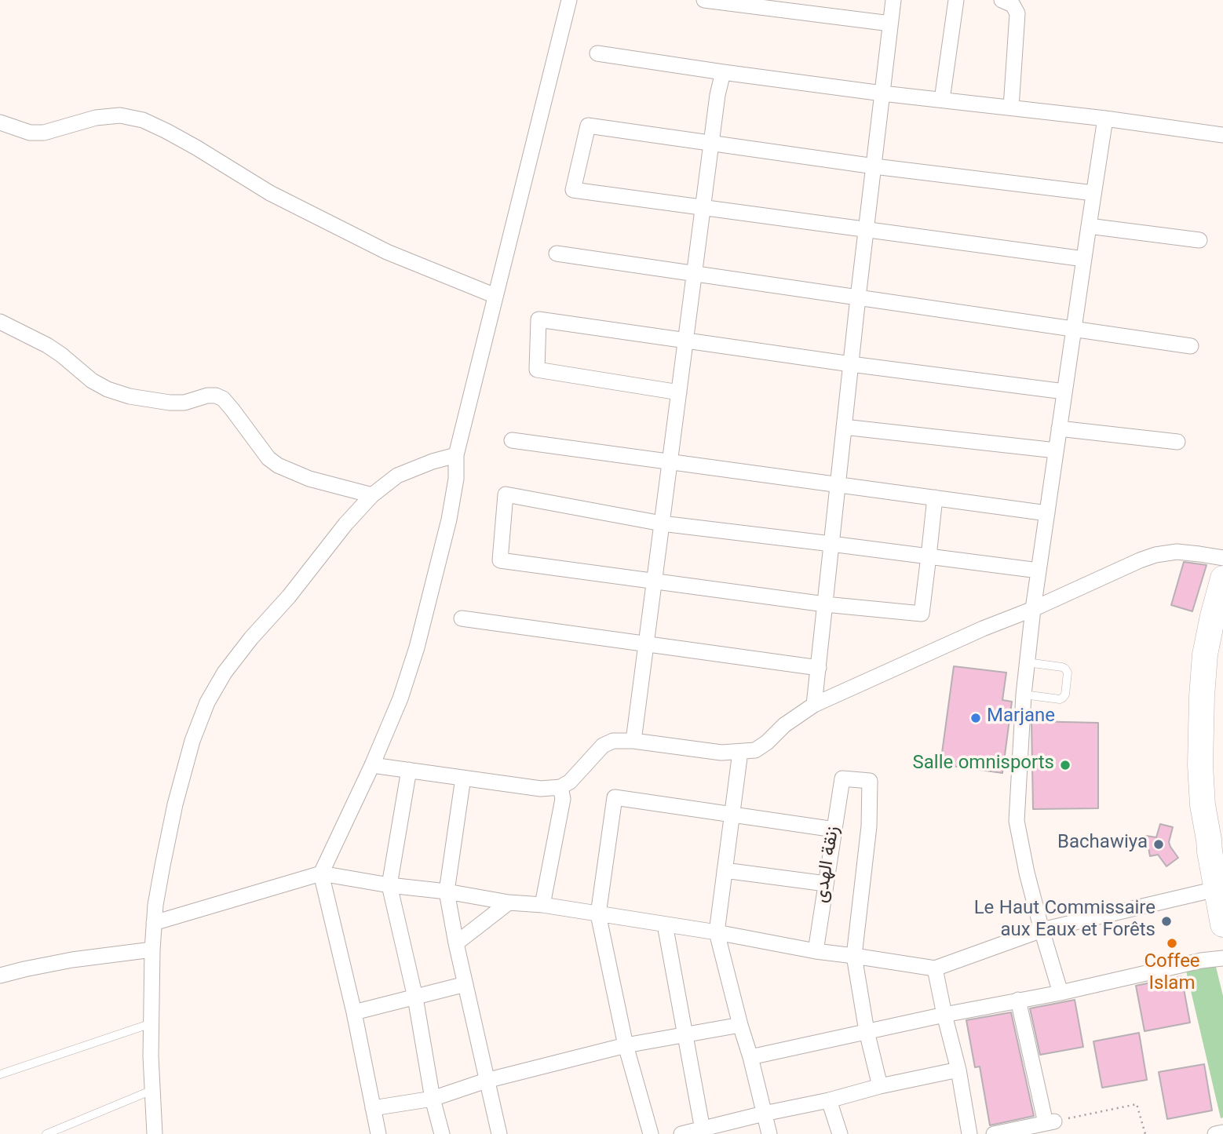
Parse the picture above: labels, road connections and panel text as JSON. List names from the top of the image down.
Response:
{
  "streets": {
    "street": ["زنقة الهدى"]
  },
  "places": [
    "Marjane",
    "Salle omnisports",
    "Bachawiya",
    "Le Haut Commissaire aux Eaux et Forêts",
    "Coffee Islam"
  ]
}
